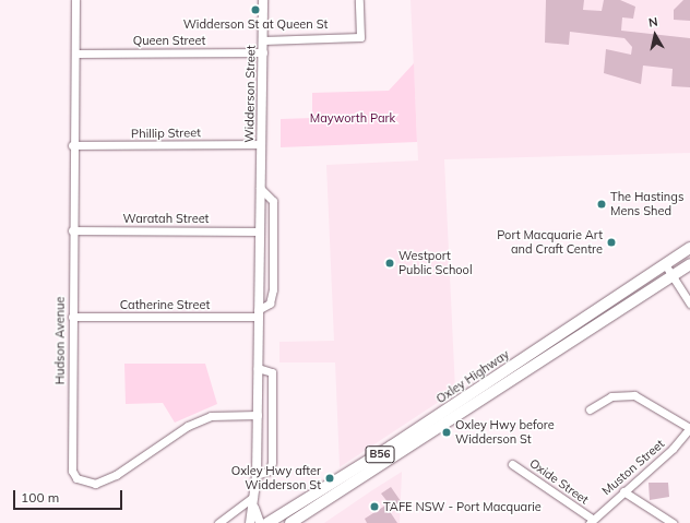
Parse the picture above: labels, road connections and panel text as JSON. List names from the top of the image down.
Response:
{
  "streets": {
    "main road": ["Oxley Highway", "B56"],
    "street": [
      "Queen Street",
      "Widderson Street",
      "Phillip Street",
      "Waratah Street",
      "Catherine Street",
      "Hudson Avenue",
      "Muston Street",
      "Oxide Street"
    ]
  },
  "crossings": [
    ["Queen Street", "Widderson Street"],
    ["Queen Street", "Hudson Avenue"],
    ["Widderson Street", "Phillip Street"],
    ["Widderson Street", "Waratah Street"],
    ["Widderson Street", "Catherine Street"],
    ["Widderson Street", "Hudson Avenue"],
    ["Phillip Street", "Hudson Avenue"],
    ["Waratah Street", "Hudson Avenue"],
    ["Catherine Street", "Hudson Avenue"],
    ["Muston Street", "Oxide Street"]
  ],
  "parks": ["Mayworth Park"],
  "places": [
    "Widderson St at Queen St",
    "The Hastings Mens Shed",
    "Port Macquarie Art and Craft Centre",
    "Westport Public School",
    "Oxley Hwy before Widderson St",
    "Oxley Hwy after Widderson St",
    "TAFE NSW - Port Macquarie"
  ],
  "scale_bar": "100 m",
  "north": "top"
}
